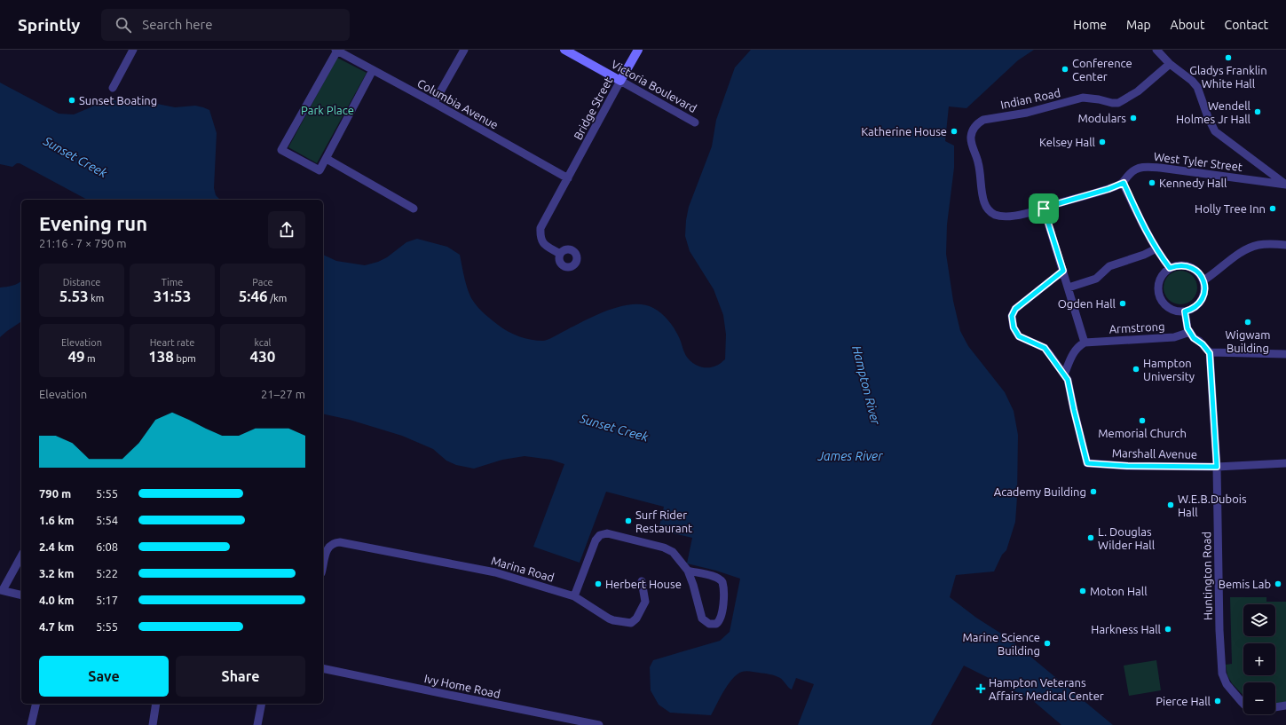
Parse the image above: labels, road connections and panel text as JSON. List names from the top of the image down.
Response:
{
  "streets": {
    "street": [
      "Victoria Boulevard",
      "Indian Road",
      "Columbia Avenue",
      "Bridge Street",
      "West Tyler Street",
      "Armstrong",
      "Marshall Avenue",
      "Marina Road",
      "Huntington Road",
      "Ivy Home Road"
    ]
  },
  "crossings": [
    ["Victoria Boulevard", "Bridge Street"],
    ["Indian Road", "West Tyler Street"],
    ["Columbia Avenue", "Bridge Street"],
    ["Marshall Avenue", "Huntington Road"]
  ],
  "water": ["Sunset Creek", "Hampton River", "James River"],
  "parks": ["Park Place"],
  "places": {
    "other": [
      "Gladys Franklin White Hall",
      "Conference Center",
      "Sunset Boating",
      "Wendell Holmes Jr Hall",
      "Modulars",
      "Katherine House",
      "Kelsey Hall",
      "Kennedy Hall",
      "Holly Tree Inn",
      "Ogden Hall",
      "Wigwam Building",
      "Hampton University",
      "Memorial Church",
      "Academy Building",
      "W.E.B.Dubois Hall",
      "Surf Rider Restaurant",
      "L. Douglas Wilder Hall",
      "Herbert House",
      "Bemis Lab",
      "Moton Hall",
      "Harkness Hall",
      "Marine Science Building",
      "Pierce Hall"
    ],
    "health": ["Hampton Veterans Affairs Medical Center"]
  },
  "page": {
    "header": "Sprintly",
    "search": "Search here",
    "nav": [
      "Home",
      "Map",
      "About",
      "Contact"
    ],
    "heading": ["Evening run", "21:16 · 7 × 790 m"],
    "stats": [
      ["Distance", "5.53 km"],
      ["Time", "31:53"],
      ["Pace", "5:46 /km"],
      ["Elevation", "49 m"],
      ["Heart rate", "138 bpm"],
      ["kcal", "430"]
    ],
    "chart": ["Elevation", "21–27 m"],
    "list": [
      {
        "name": "790 m",
        "note": "5:55"
      },
      {
        "name": "1.6 km",
        "note": "5:54"
      },
      {
        "name": "2.4 km",
        "note": "6:08"
      },
      {
        "name": "3.2 km",
        "note": "5:22"
      },
      {
        "name": "4.0 km",
        "note": "5:17"
      },
      {
        "name": "4.7 km",
        "note": "5:55"
      }
    ],
    "map_buttons": ["+", "−"],
    "buttons": ["Save", "Share"]
  }
}
